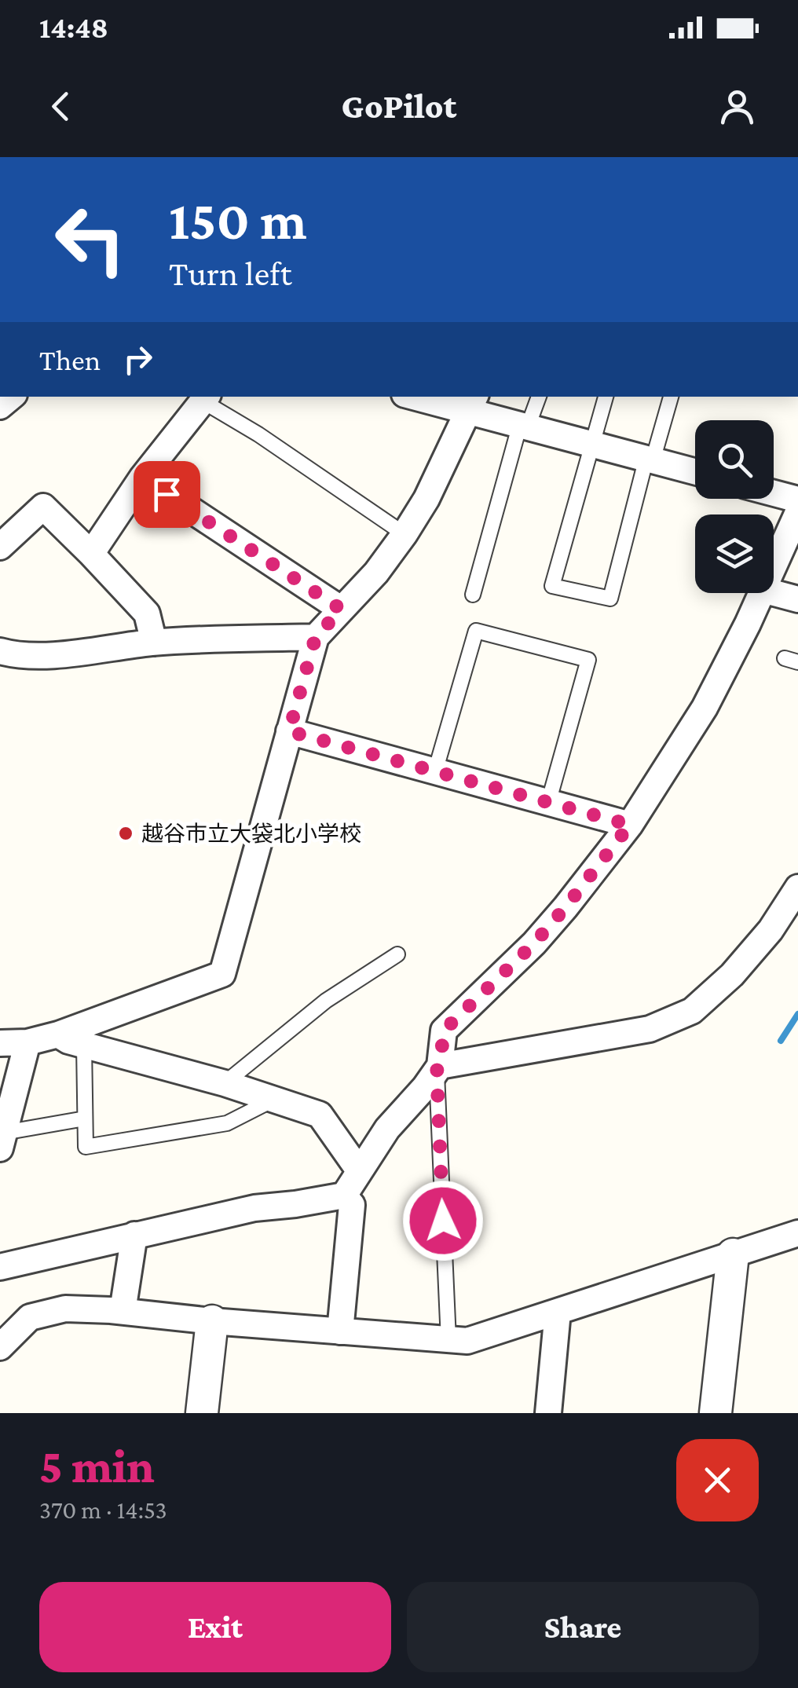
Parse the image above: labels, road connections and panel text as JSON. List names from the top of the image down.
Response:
{
  "places": ["越谷市立大袋北小学校"],
  "page": {
    "status": "14:48",
    "header": "GoPilot",
    "turn": ["150 m", "Turn left"],
    "then": "Then",
    "heading": ["5 min", "370 m · 14:53"],
    "buttons": ["Exit", "Share"]
  }
}
